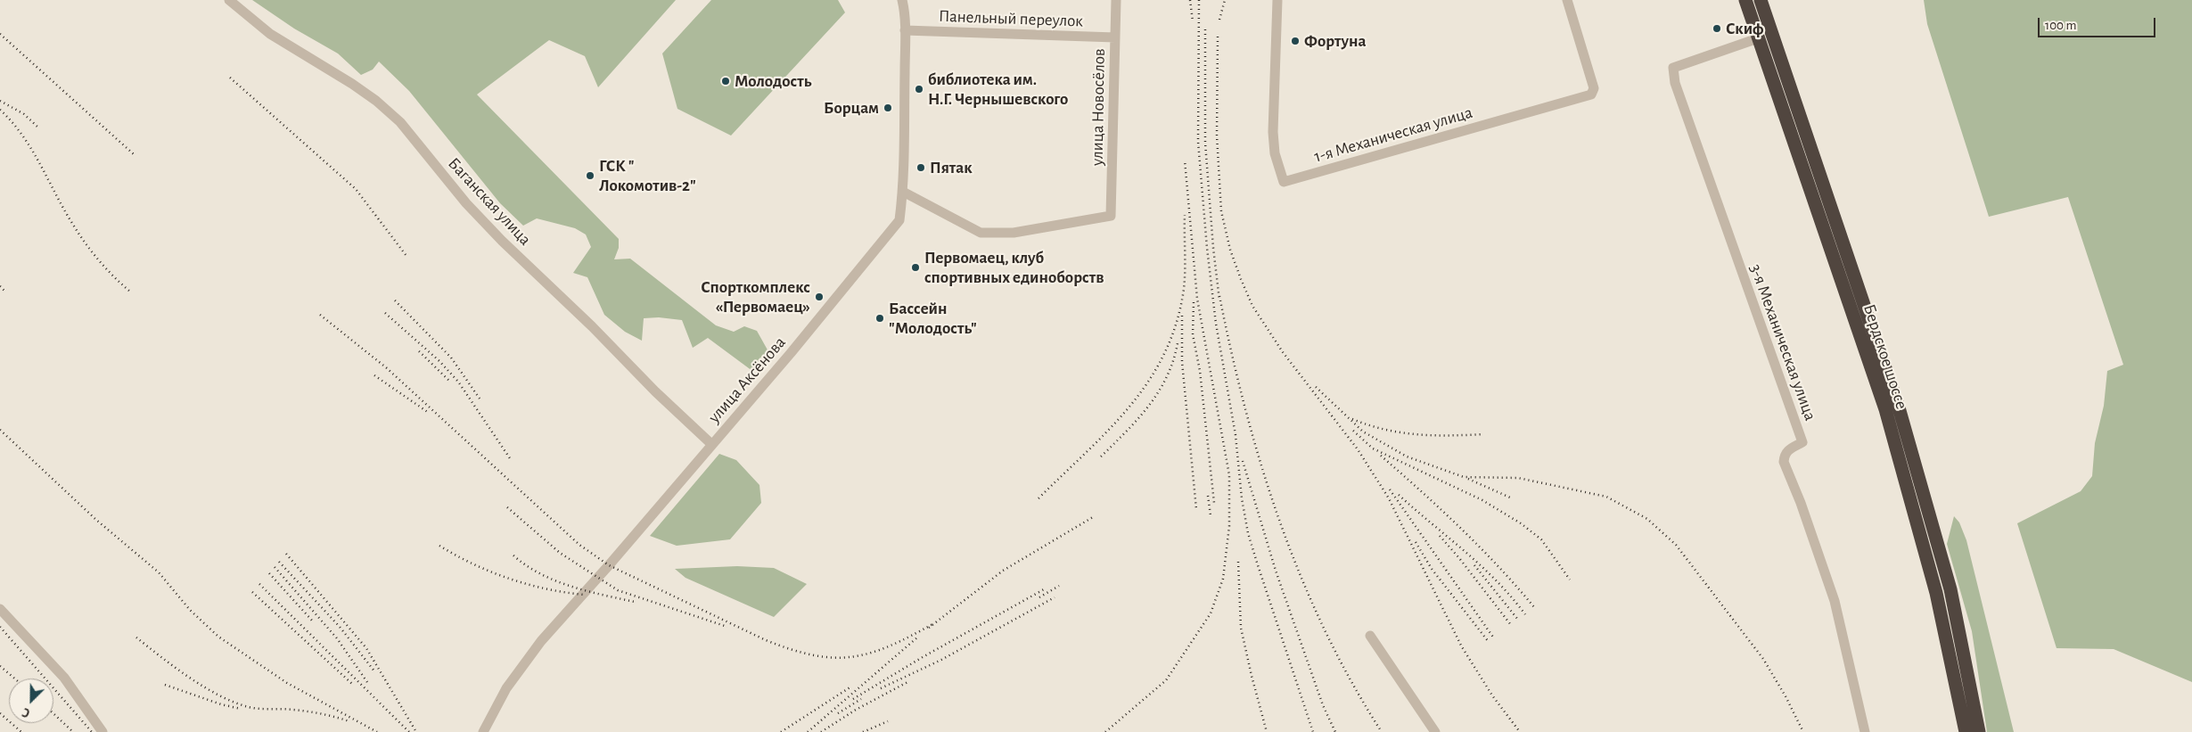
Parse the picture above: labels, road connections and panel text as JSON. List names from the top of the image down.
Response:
{
  "streets": {
    "highway": ["Бердское шоссе"],
    "street": [
      "Панельный переулок",
      "улица Новосёлов",
      "1-я Механическая улица",
      "Баганская улица",
      "3-я Механическая улица",
      "улица Аксёнова"
    ]
  },
  "crossings": [
    ["Панельный переулок", "улица Новосёлов"],
    ["Панельный переулок", "улица Аксёнова"],
    ["улица Новосёлов", "улица Аксёнова"],
    ["Баганская улица", "улица Аксёнова"],
    ["3-я Механическая улица", "Бердское шоссе"]
  ],
  "places": [
    "Скиф",
    "Фортуна",
    "Молодость",
    "библиотека им. Н.Г. Чернышевского",
    "Борцам",
    "Пятак",
    "ГСК \" Локомотив-2\"",
    "Первомаец, клуб спортивных единоборств",
    "Спорткомплекс «Первомаец»",
    "Бассейн \"Молодость\""
  ],
  "scale_bar": "100 m",
  "north": "bottom left"
}
